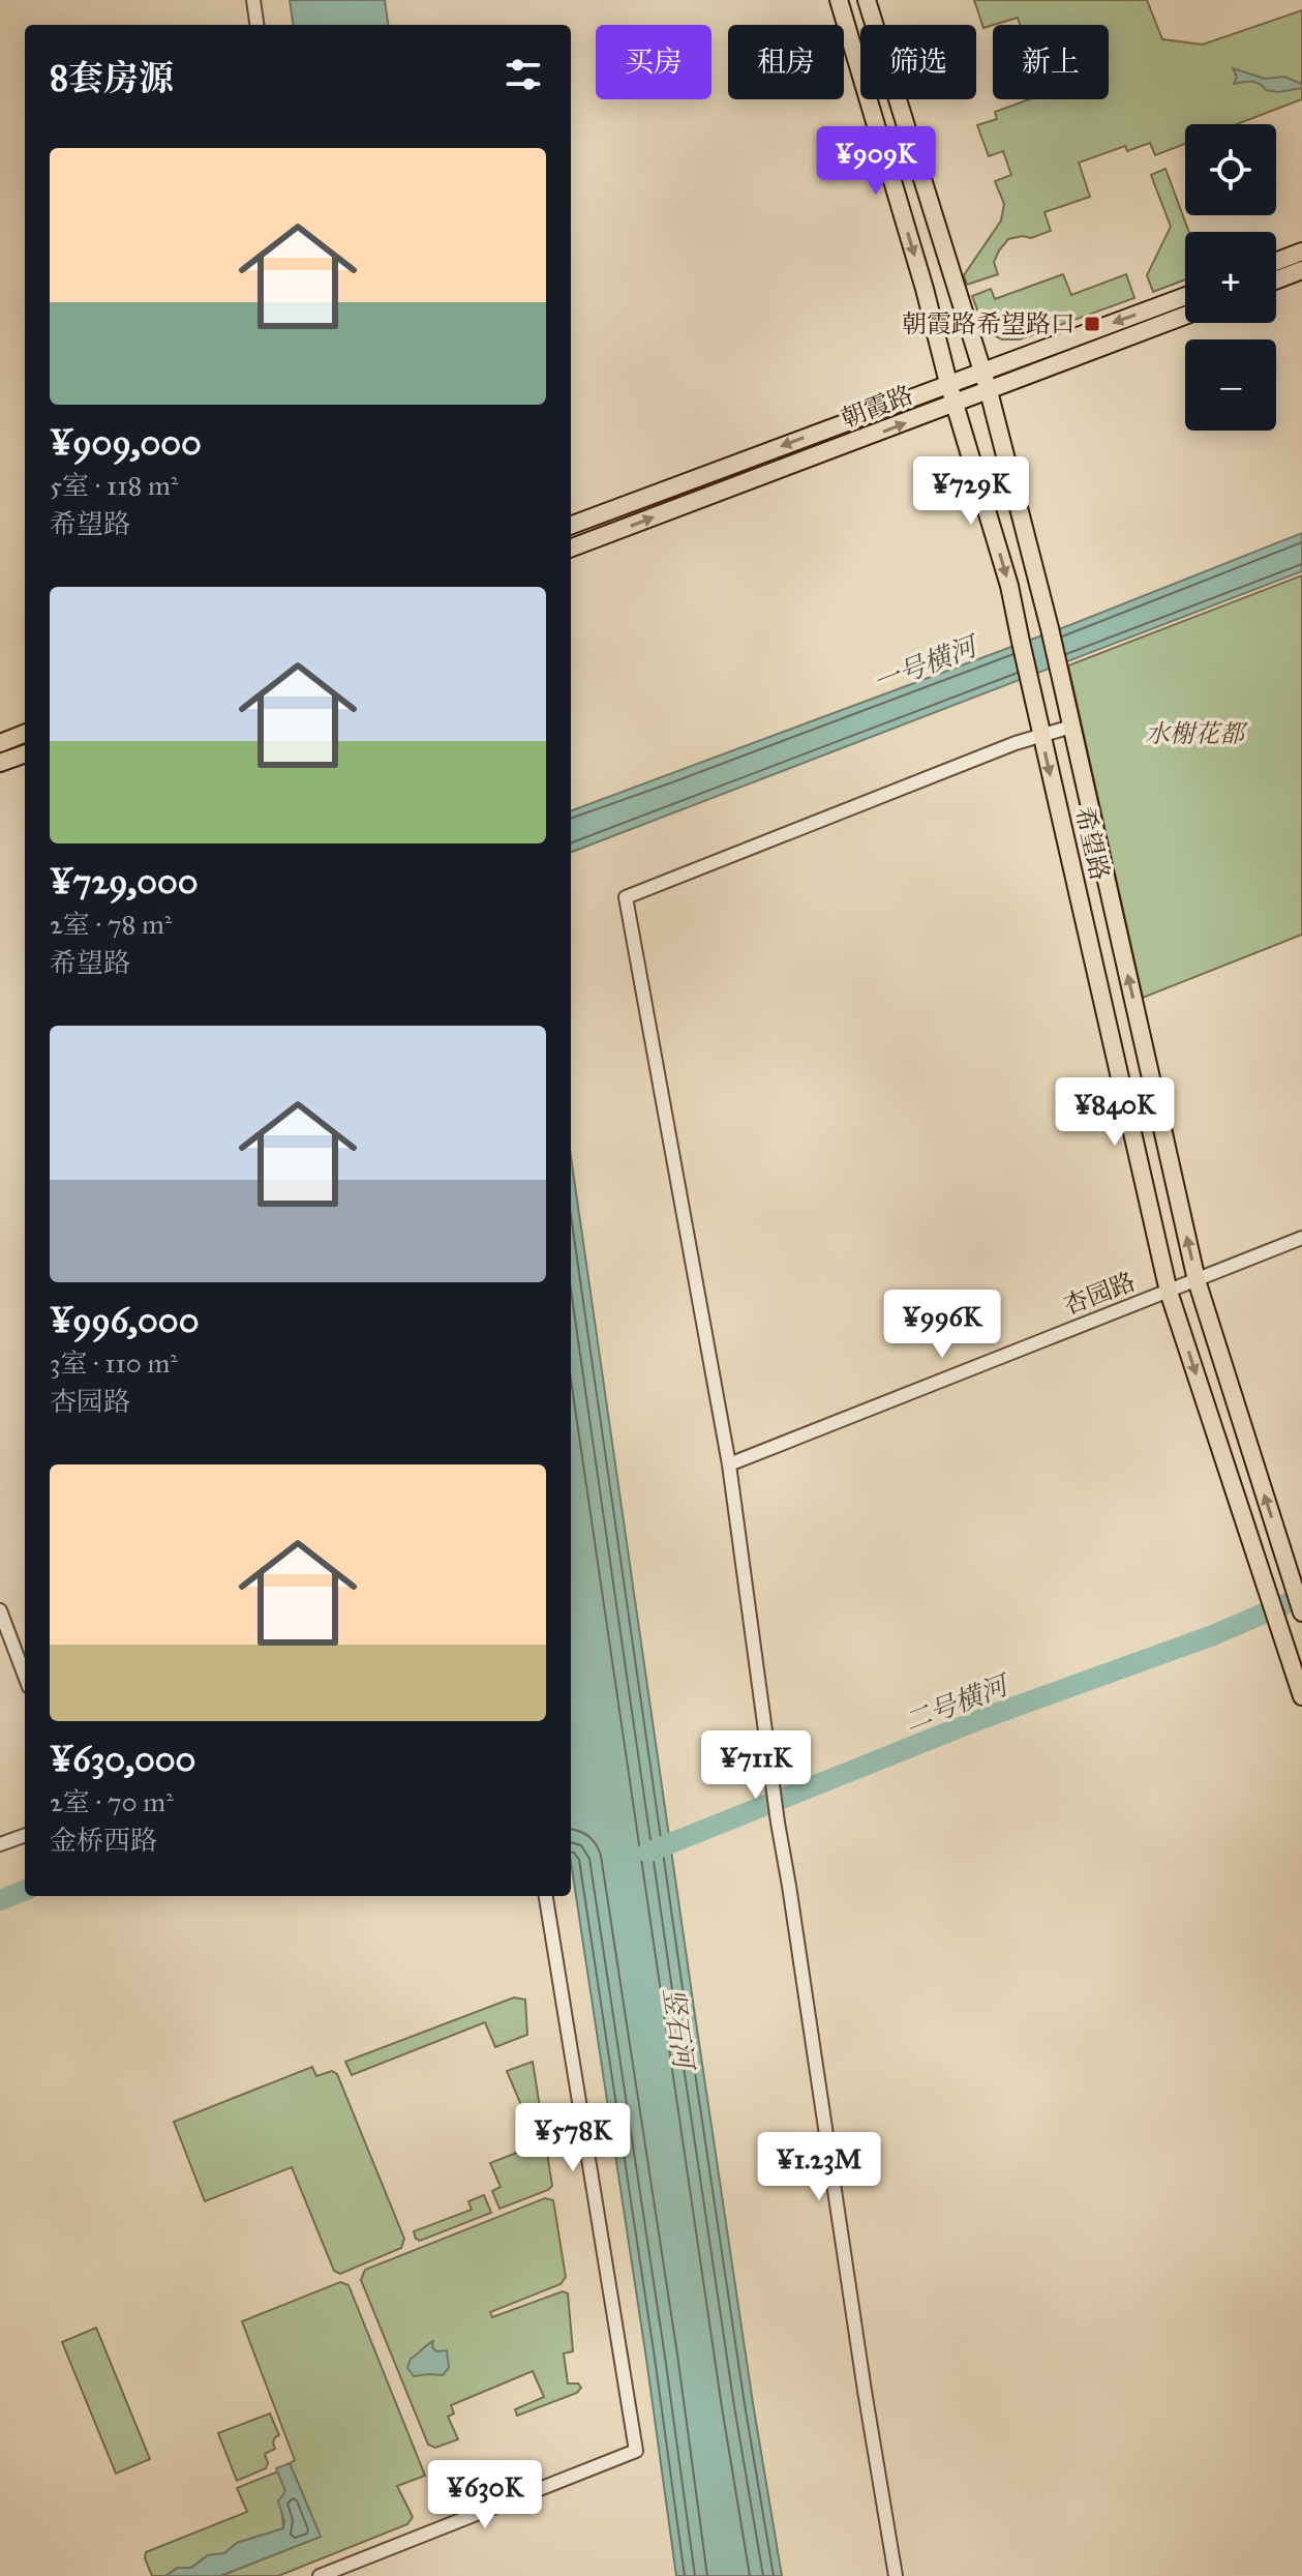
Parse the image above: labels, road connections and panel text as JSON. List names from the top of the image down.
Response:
{
  "streets": {
    "main road": ["朝霞路", "希望路"],
    "street": ["杏园路"]
  },
  "crossings": [
    ["朝霞路", "希望路"],
    ["希望路", "杏园路"]
  ],
  "water": ["一号横河", "二号横河", "竖石河"],
  "parks": ["水榭花都"],
  "places": {
    "transit": ["朝霞路希望路口"]
  },
  "page": {
    "chip": [
      "买房",
      "租房",
      "筛选",
      "新上"
    ],
    "heading": "8套房源",
    "map_buttons": ["+", "−"],
    "list": [
      {
        "name": "¥909,000",
        "note": "5室 · 118 m² · 希望路"
      },
      {
        "name": "¥729,000",
        "note": "2室 · 78 m² · 希望路"
      },
      {
        "name": "¥996,000",
        "note": "3室 · 110 m² · 杏园路"
      },
      {
        "name": "¥630,000",
        "note": "2室 · 70 m² · 金桥西路"
      }
    ],
    "price": [
      "¥909K",
      "¥729K",
      "¥840K",
      "¥996K",
      "¥711K",
      "¥578K",
      "¥1.23M",
      "¥630K"
    ]
  }
}
